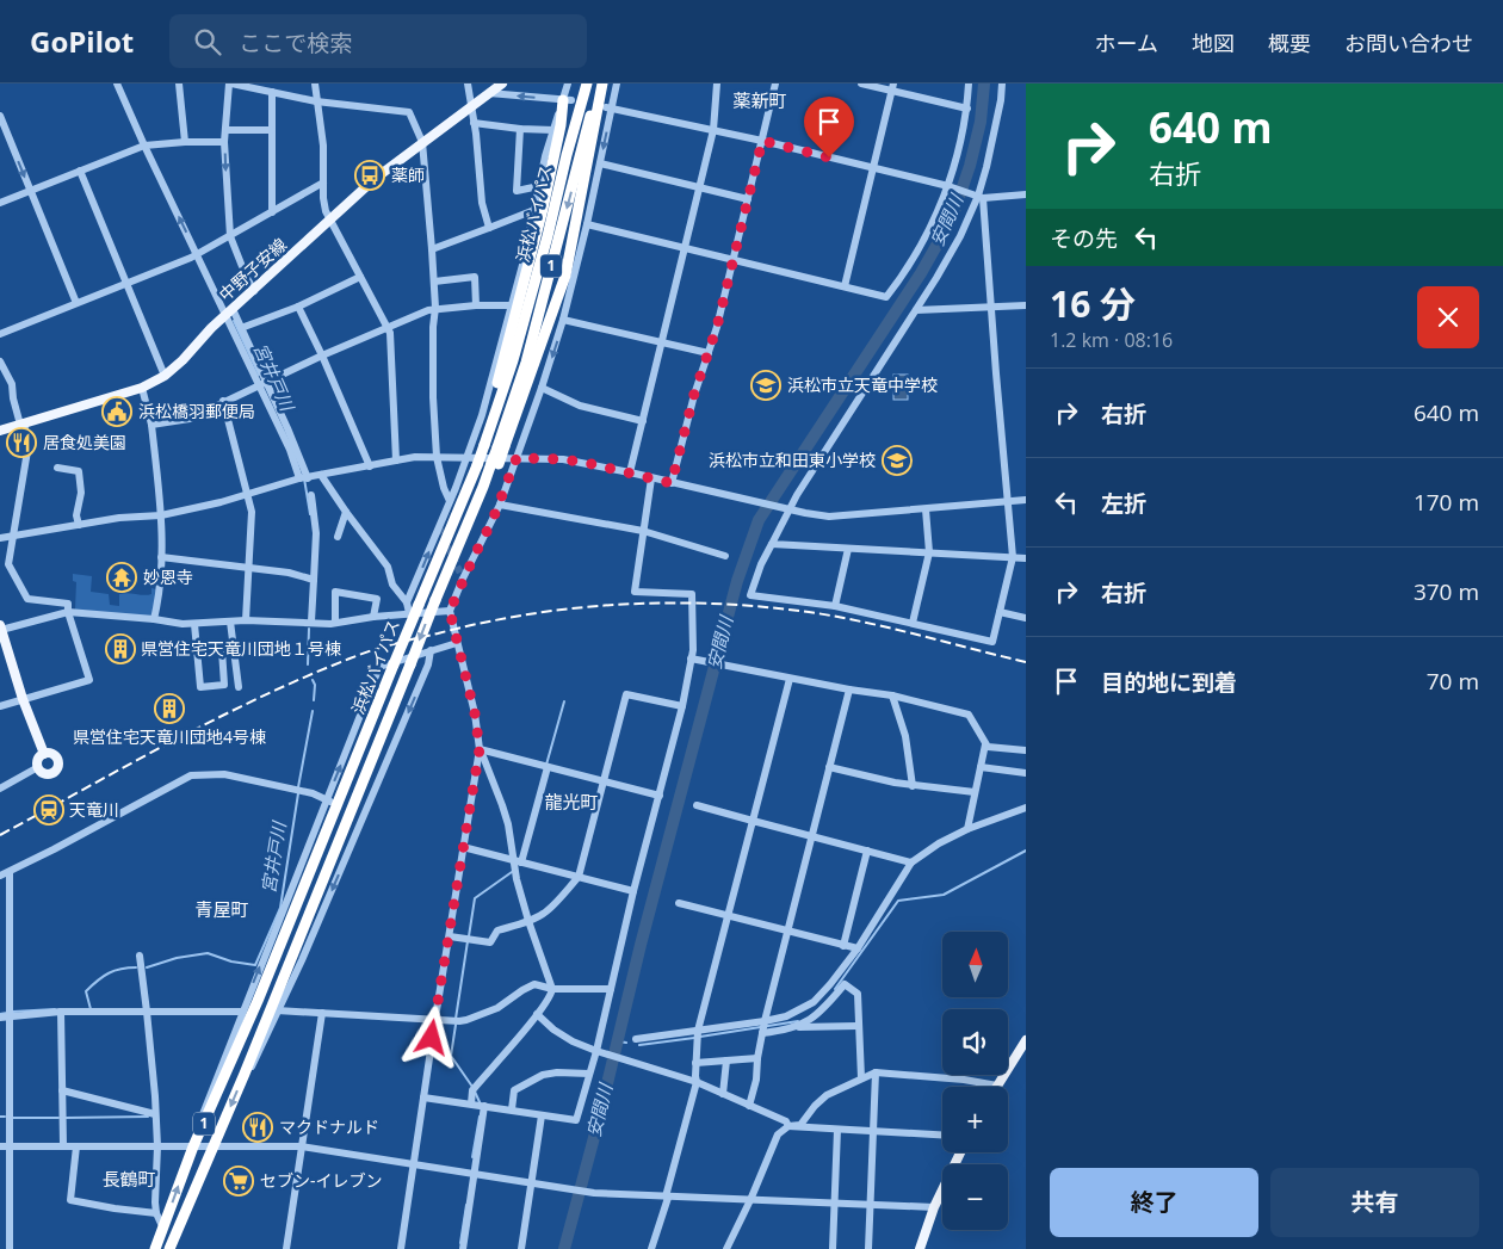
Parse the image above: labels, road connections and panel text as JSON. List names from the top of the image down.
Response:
{
  "streets": {
    "highway": ["浜松バイパス", "1"],
    "main road": ["中野子安線"]
  },
  "crossings": [
    ["浜松バイパス", "1"]
  ],
  "districts": [
    "薬新町",
    "龍光町",
    "青屋町",
    "長鶴町"
  ],
  "water": ["安間川", "宮井戸川"],
  "places": {
    "bus stop": ["薬師"],
    "school or university": ["浜松市立天竜中学校", "浜松市立和田東小学校"],
    "public building": ["浜松橋羽郵便局"],
    "restaurant": ["居食処美園", "マクドナルド"],
    "temple": ["妙恩寺"],
    "building": ["県営住宅天竜川団地１号棟", "県営住宅天竜川団地4号棟"],
    "station": ["天竜川"],
    "supermarket": ["セブン-イレブン"]
  },
  "north": "top",
  "page": {
    "header": "GoPilot",
    "search": "ここで検索",
    "nav": [
      "ホーム",
      "地図",
      "概要",
      "お問い合わせ"
    ],
    "turn": ["640 m", "右折"],
    "then": "その先",
    "heading": ["16 分", "1.2 km · 08:16"],
    "list": [
      {
        "name": "右折",
        "value": "640 m"
      },
      {
        "name": "左折",
        "value": "170 m"
      },
      {
        "name": "右折",
        "value": "370 m"
      },
      {
        "name": "目的地に到着",
        "value": "70 m"
      }
    ],
    "map_buttons": ["+", "−"],
    "buttons": ["終了", "共有"]
  }
}
